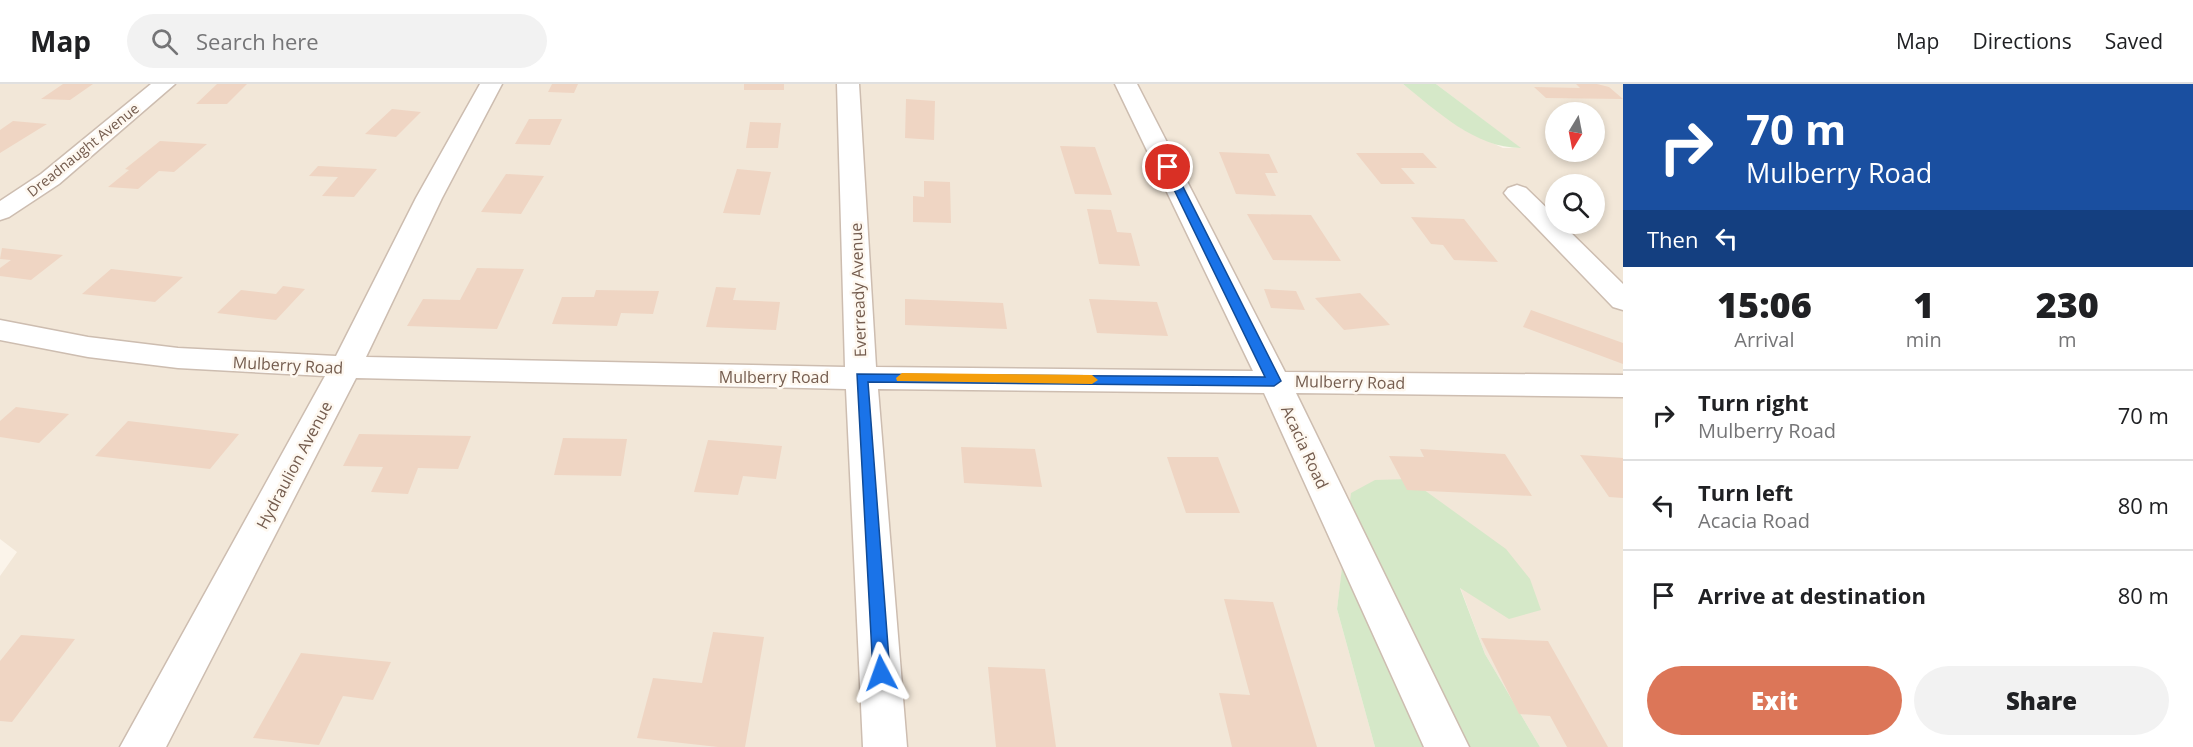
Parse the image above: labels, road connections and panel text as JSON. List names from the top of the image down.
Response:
{
  "streets": {
    "street": [
      "Dreadnaught Avenue",
      "Everready Avenue",
      "Mulberry Road",
      "Acacia Road",
      "Hydraulion Avenue"
    ]
  },
  "crossings": [
    ["Everready Avenue", "Mulberry Road"],
    ["Mulberry Road", "Acacia Road"],
    ["Mulberry Road", "Hydraulion Avenue"]
  ],
  "north": "bottom",
  "page": {
    "header": "Map",
    "search": "Search here",
    "nav": ["Map", "Directions", "Saved"],
    "turn": ["70 m", "Mulberry Road"],
    "then": "Then",
    "eta": [
      "15:06",
      "Arrival",
      "1",
      "min",
      "230",
      "m"
    ],
    "list": [
      {
        "name": "Turn right",
        "note": "Mulberry Road",
        "value": "70 m"
      },
      {
        "name": "Turn left",
        "note": "Acacia Road",
        "value": "80 m"
      },
      {
        "name": "Arrive at destination",
        "value": "80 m"
      }
    ],
    "buttons": ["Exit", "Share"]
  }
}
